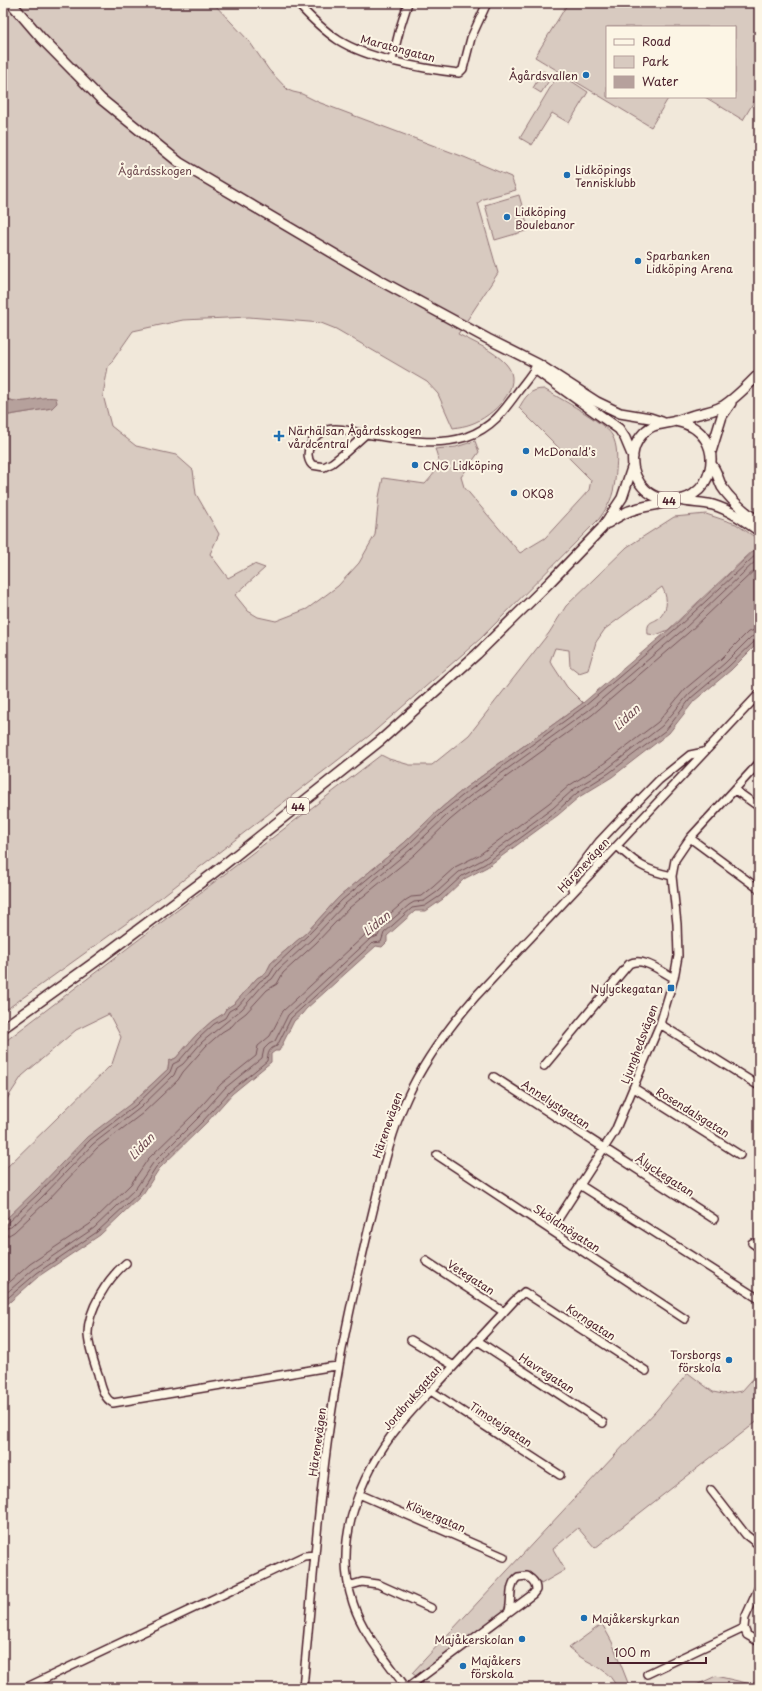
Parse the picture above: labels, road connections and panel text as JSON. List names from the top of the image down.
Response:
{
  "streets": {
    "main road": ["44"],
    "street": [
      "Maratongatan",
      "Härenevägen",
      "Ljunghedsvägen",
      "Annelystgatan",
      "Rosendalsgatan",
      "Ålyckegatan",
      "Sköldmögatan",
      "Vetegatan",
      "Korngatan",
      "Havregatan",
      "Jordbruksgatan",
      "Timotejgatan",
      "Klövergatan"
    ]
  },
  "crossings": [
    ["Ljunghedsvägen", "Annelystgatan"],
    ["Ljunghedsvägen", "Rosendalsgatan"],
    ["Ljunghedsvägen", "Ålyckegatan"],
    ["Ljunghedsvägen", "Sköldmögatan"],
    ["Annelystgatan", "Ålyckegatan"],
    ["Vetegatan", "Jordbruksgatan"],
    ["Korngatan", "Jordbruksgatan"],
    ["Havregatan", "Jordbruksgatan"],
    ["Jordbruksgatan", "Timotejgatan"],
    ["Jordbruksgatan", "Klövergatan"]
  ],
  "water": ["Lidan"],
  "parks": ["Ågårdsskogen"],
  "places": {
    "other": [
      "Ågårdsvallen",
      "Lidköpings Tennisklubb",
      "Lidköping Boulebanor",
      "Sparbanken Lidköping Arena",
      "McDonald's",
      "CNG Lidköping",
      "OKQ8",
      "Torsborgs förskola",
      "Majåkerskyrkan",
      "Majåkerskolan",
      "Majåkers förskola"
    ],
    "health": ["Närhälsan Ågårdsskogen vårdcentral"],
    "transit": ["Nylyckegatan"]
  },
  "legend": ["Road", "Park", "Water"],
  "scale_bar": "100 m"
}
